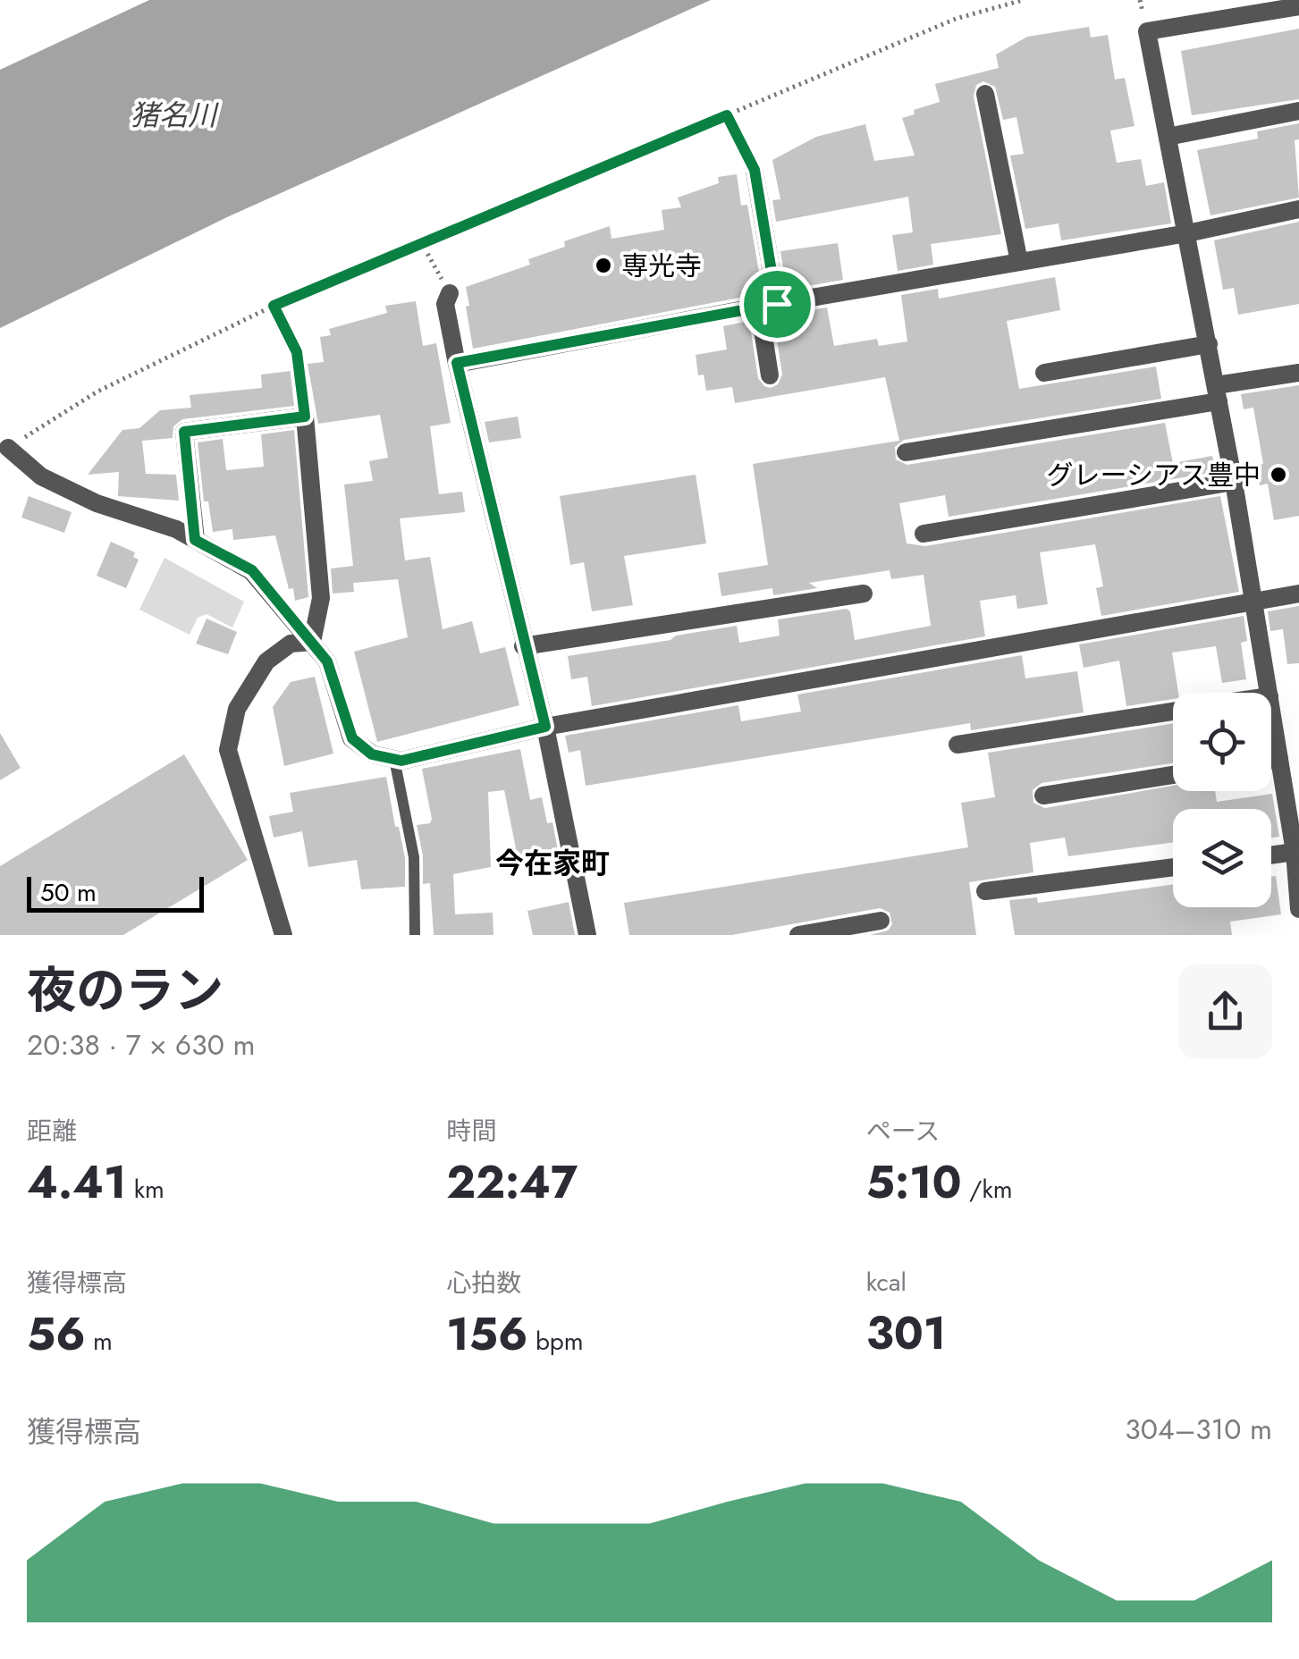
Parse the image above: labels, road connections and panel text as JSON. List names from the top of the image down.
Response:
{
  "districts": ["今在家町"],
  "water": ["猪名川"],
  "places": ["専光寺", "グレーシアス豊中"],
  "scale_bar": "50 m",
  "page": {
    "scale": "50 m",
    "heading": ["夜のラン", "20:38 · 7 × 630 m"],
    "stats": [
      ["距離", "4.41 km"],
      ["時間", "22:47"],
      ["ペース", "5:10 /km"],
      ["獲得標高", "56 m"],
      ["心拍数", "156 bpm"],
      ["kcal", "301"]
    ],
    "chart": ["獲得標高", "304–310 m"]
  }
}
